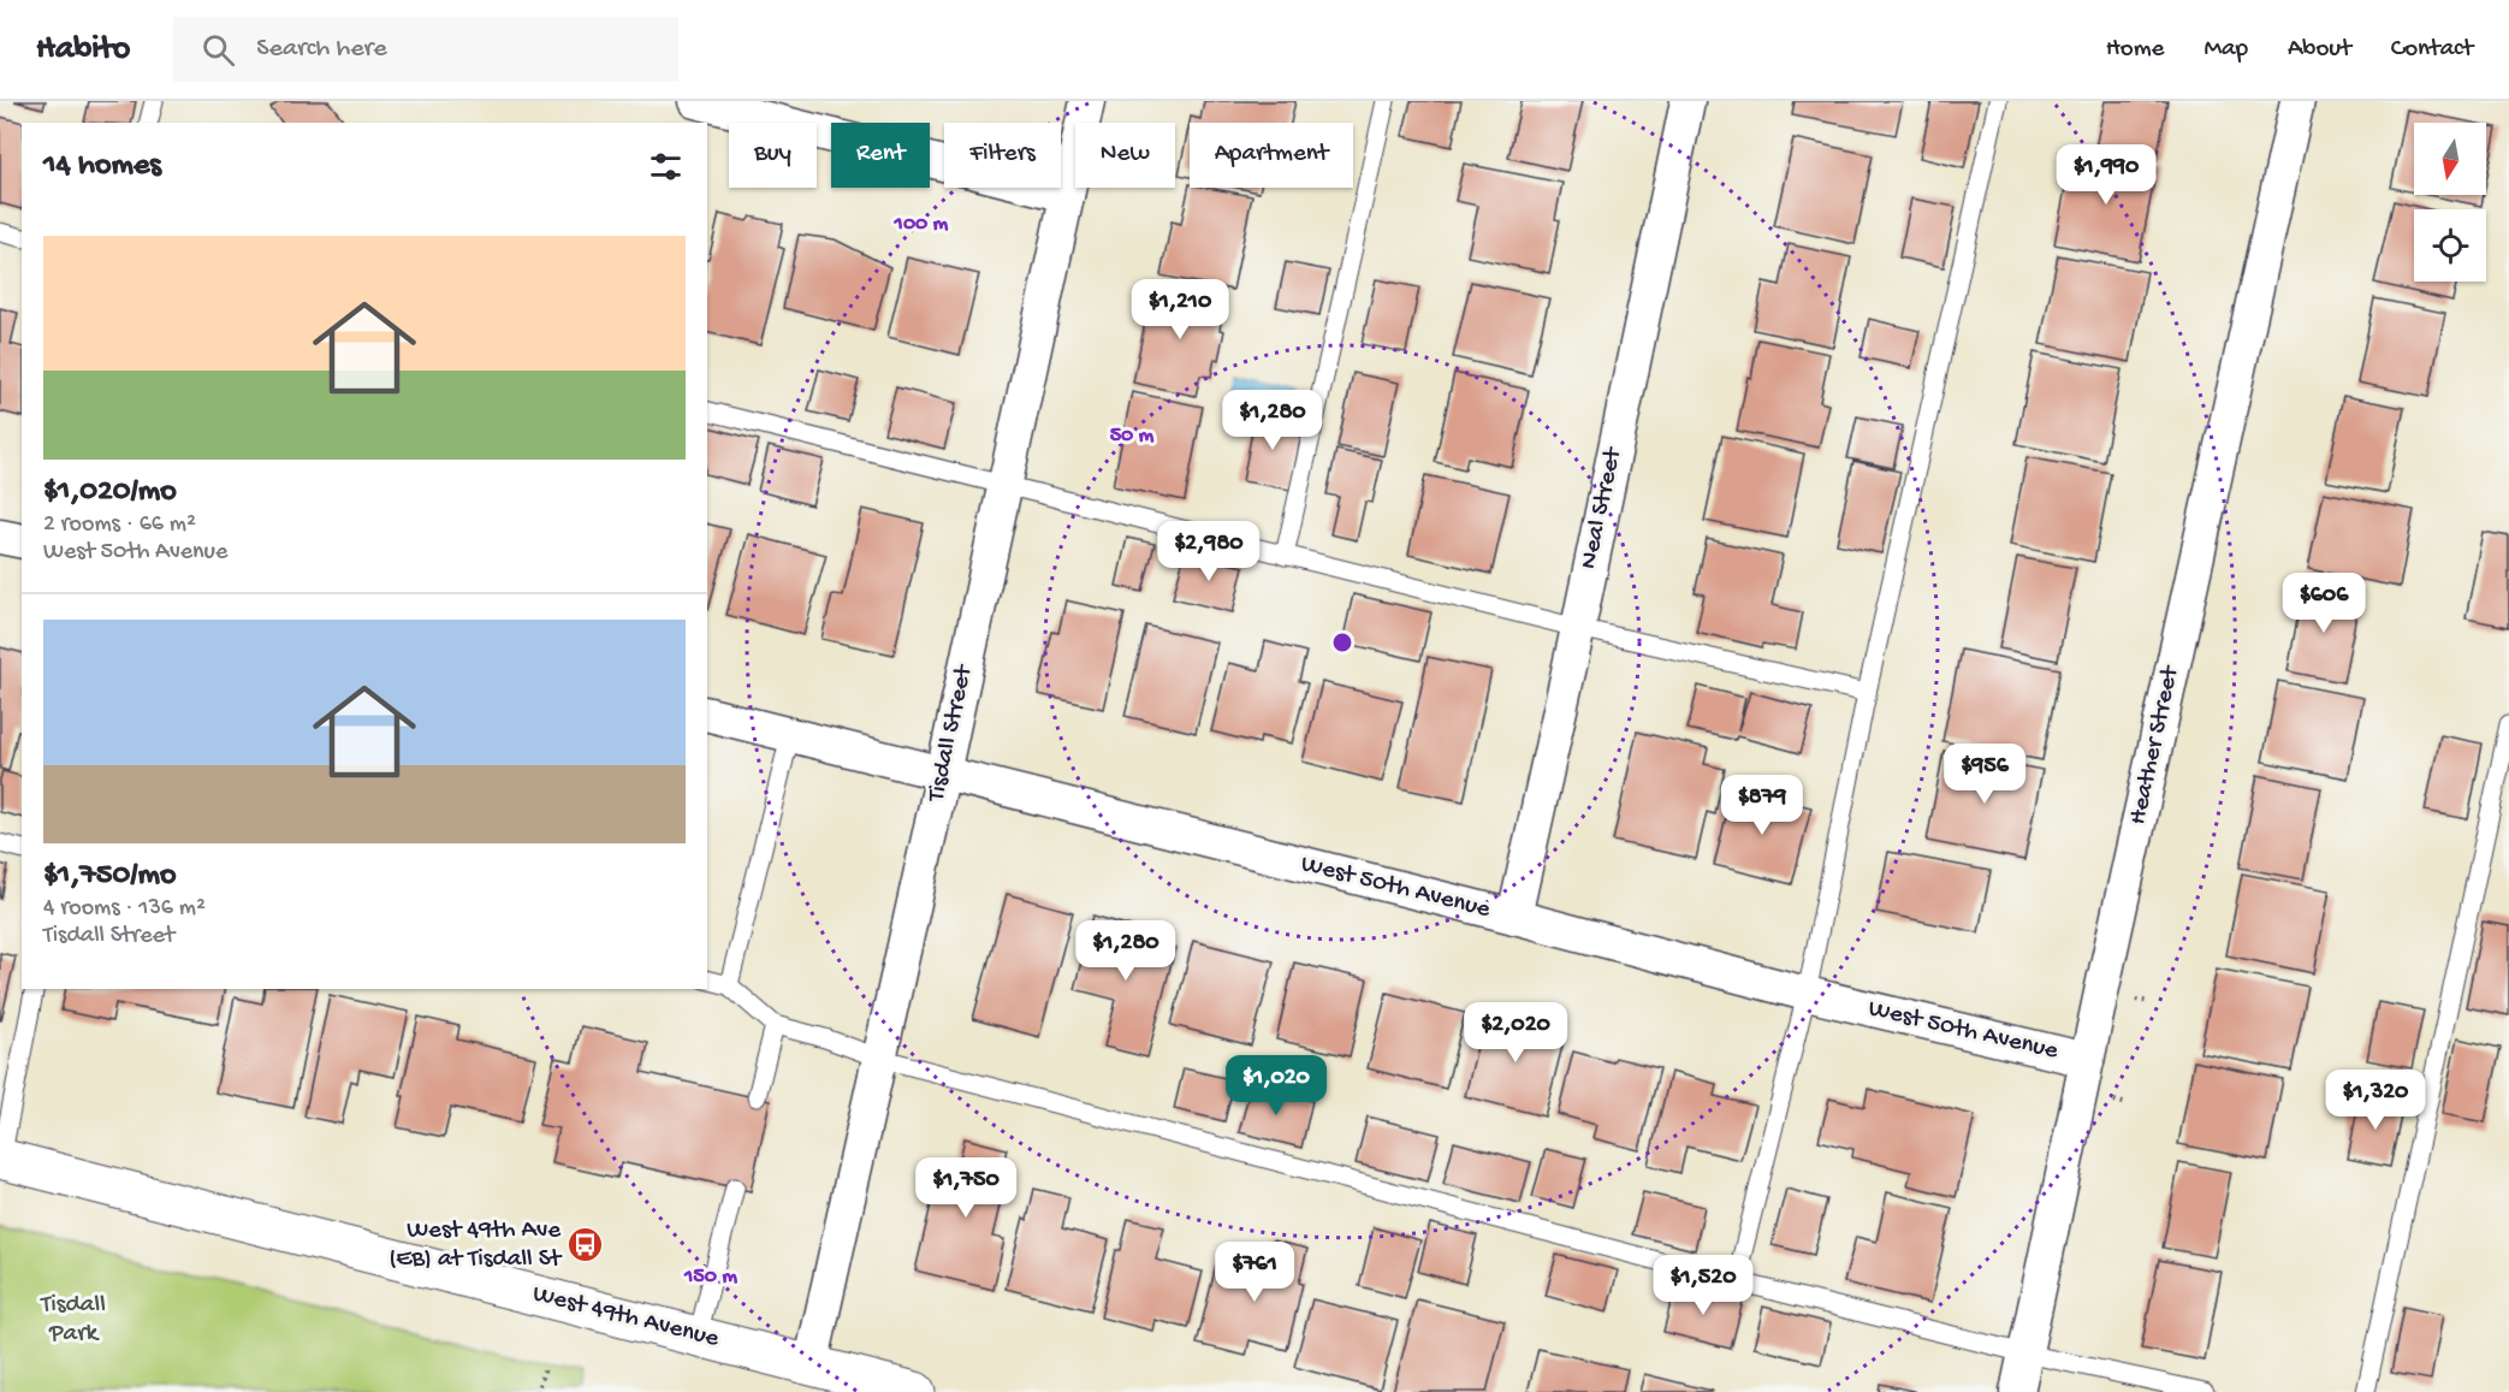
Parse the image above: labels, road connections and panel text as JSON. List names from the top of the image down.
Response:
{
  "streets": {
    "street": [
      "Neal Street",
      "Tisdall Street",
      "Heather Street",
      "West 50th Avenue",
      "West 49th Avenue"
    ]
  },
  "crossings": [
    ["Neal Street", "West 50th Avenue"],
    ["Tisdall Street", "West 50th Avenue"],
    ["Tisdall Street", "West 49th Avenue"],
    ["Heather Street", "West 50th Avenue"]
  ],
  "parks": ["Tisdall Park"],
  "places": {
    "bus stop": ["West 49th Ave (EB) at Tisdall St"]
  },
  "north": "bottom",
  "page": {
    "header": "Habito",
    "search": "Search here",
    "nav": [
      "Home",
      "Map",
      "About",
      "Contact"
    ],
    "chip": [
      "Buy",
      "Rent",
      "Filters",
      "New",
      "Apartment"
    ],
    "heading": "14 homes",
    "price": [
      "$1,990",
      "$1,210",
      "$1,280",
      "$2,980",
      "$606",
      "$956",
      "$879",
      "$1,280",
      "$2,020",
      "$1,020",
      "$1,320",
      "$1,750",
      "$761",
      "$1,520"
    ],
    "list": [
      {
        "name": "$1,020/mo",
        "note": "2 rooms · 66 m² · West 50th Avenue"
      },
      {
        "name": "$1,750/mo",
        "note": "4 rooms · 136 m² · Tisdall Street"
      }
    ]
  },
  "rings": ["100 m", "50 m", "150 m"]
}
